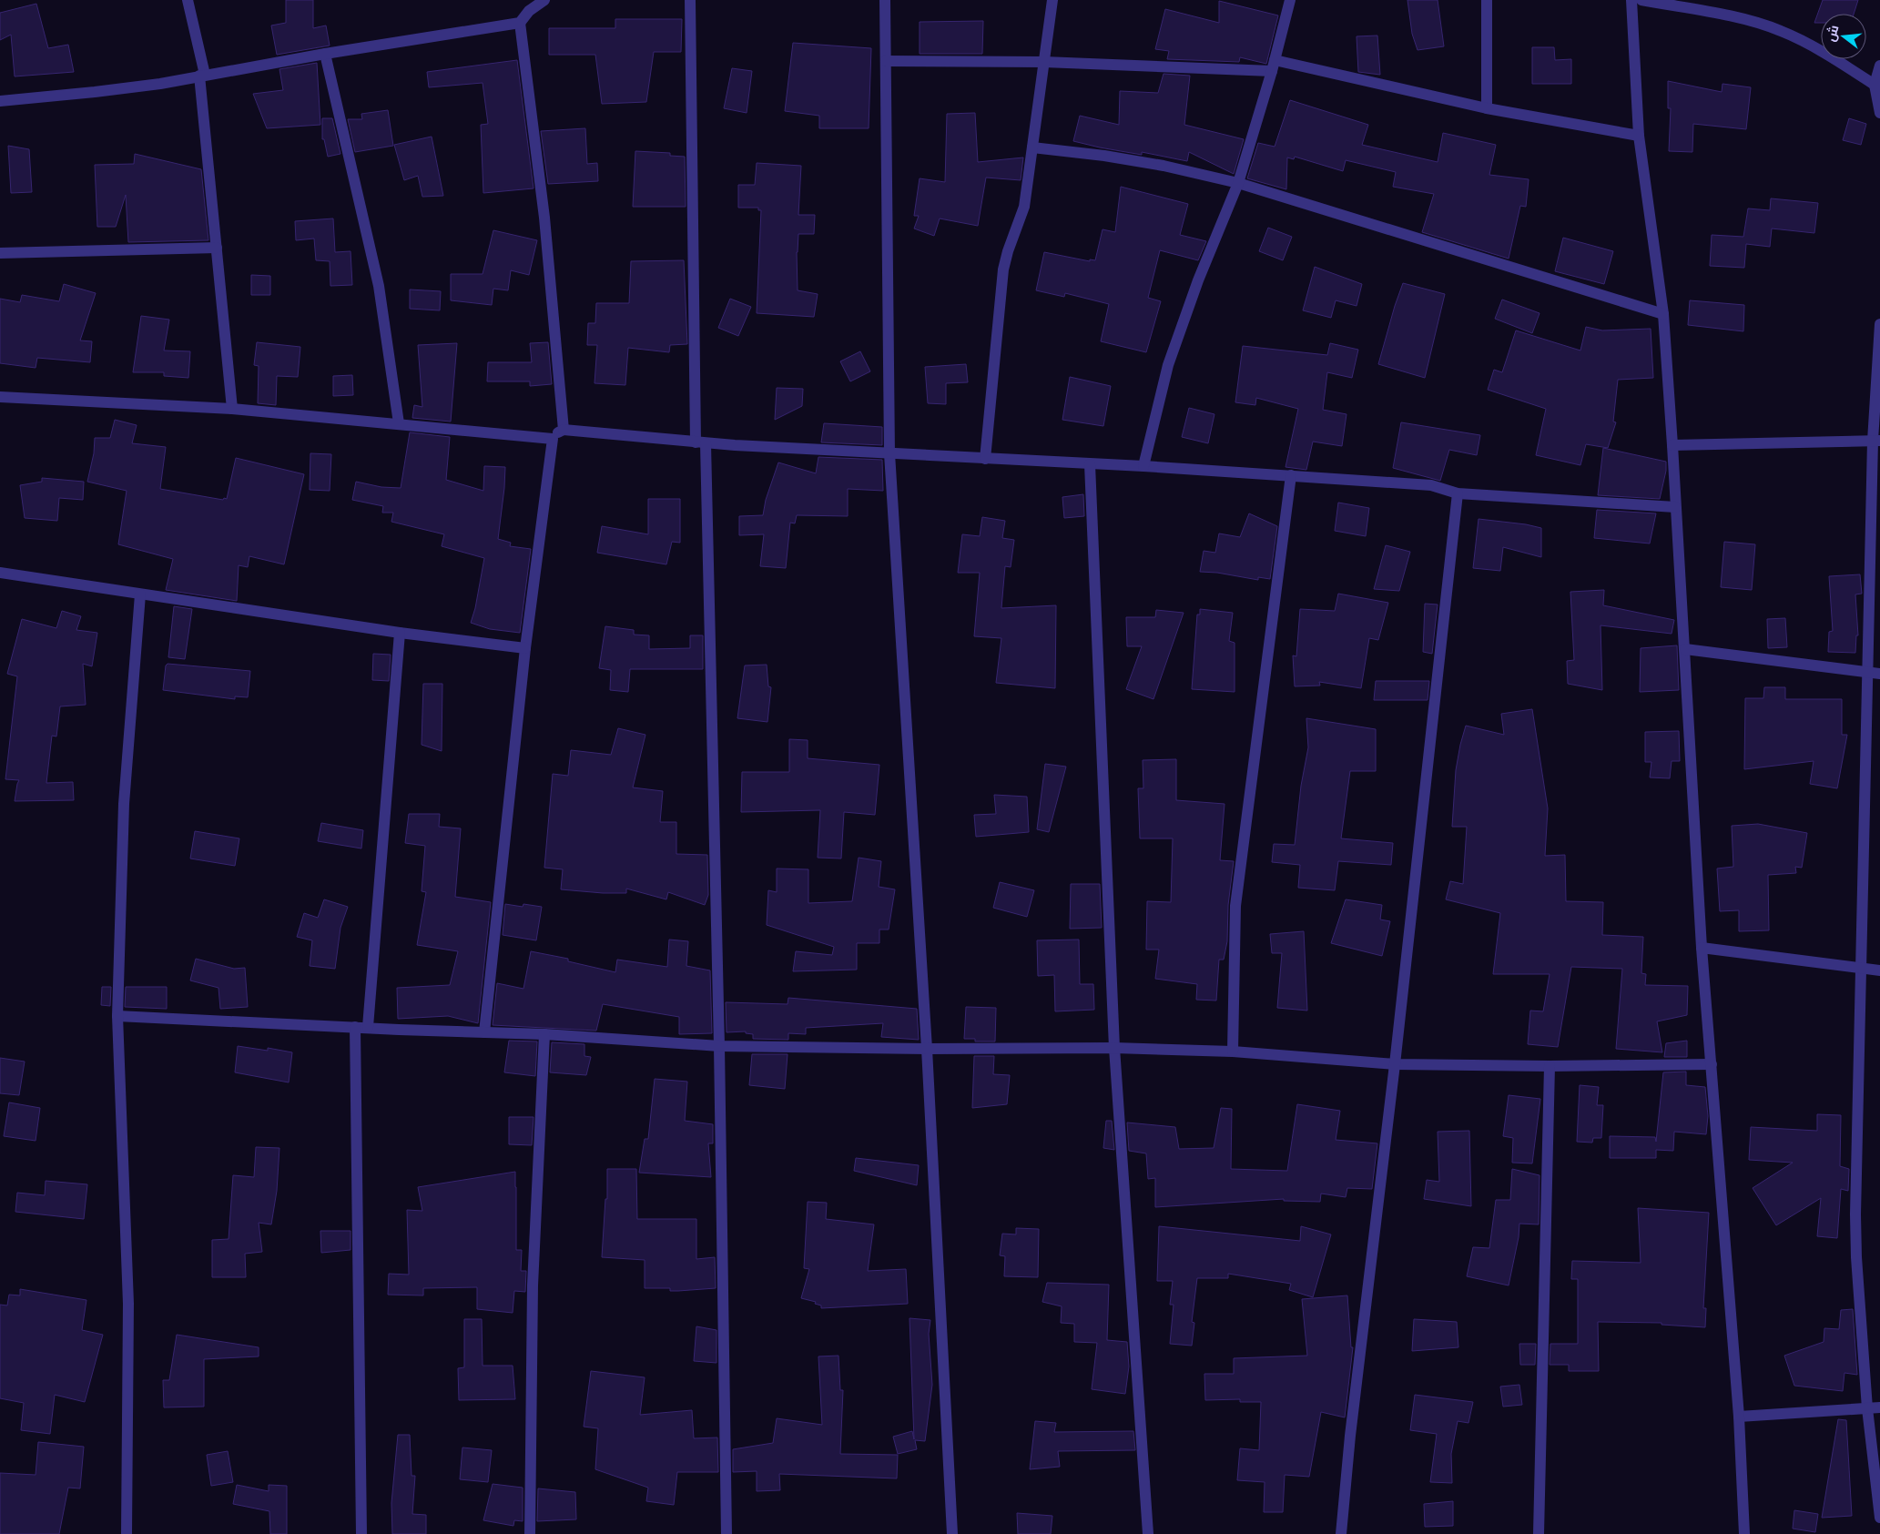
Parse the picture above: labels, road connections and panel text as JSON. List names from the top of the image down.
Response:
{
  "north": "left"
}
